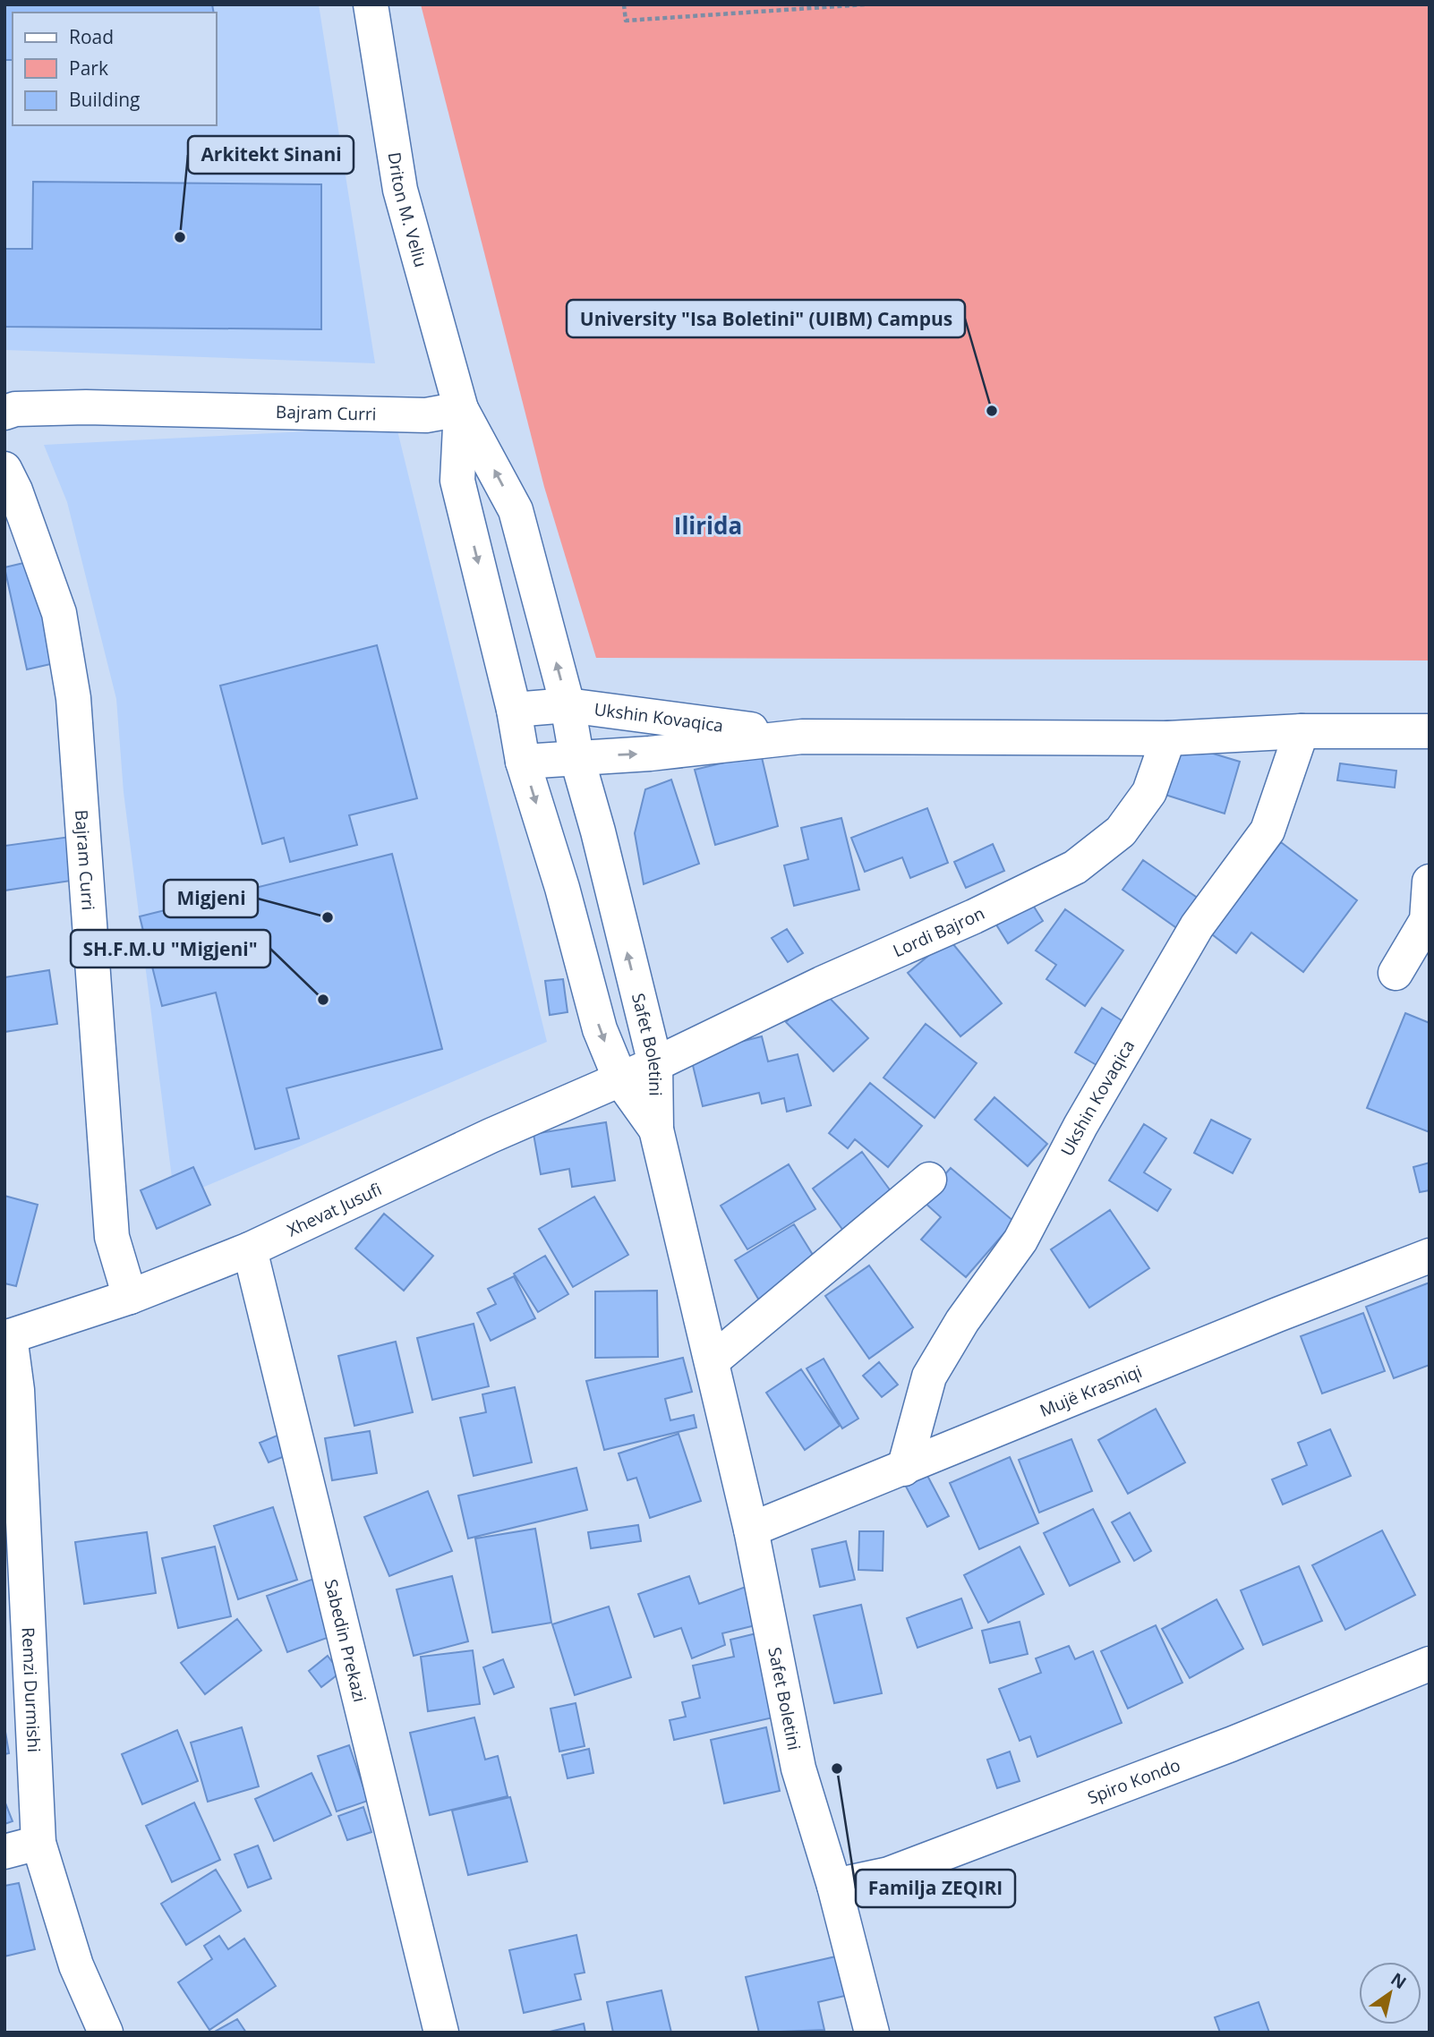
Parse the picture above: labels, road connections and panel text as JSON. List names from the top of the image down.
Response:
{
  "streets": {
    "street": [
      "Driton M. Veliu",
      "Bajram Curri",
      "Ukshin Kovaqica",
      "Lordi Bajron",
      "Safet Boletini",
      "Xhevat Jusufi",
      "Mujë Krasniqi",
      "Sabedin Prekazi",
      "Remzi Durmishi",
      "Spiro Kondo"
    ]
  },
  "crossings": [
    ["Driton M. Veliu", "Bajram Curri"],
    ["Driton M. Veliu", "Ukshin Kovaqica"],
    ["Driton M. Veliu", "Safet Boletini"],
    ["Bajram Curri", "Xhevat Jusufi"],
    ["Ukshin Kovaqica", "Lordi Bajron"],
    ["Ukshin Kovaqica", "Safet Boletini"],
    ["Ukshin Kovaqica", "Mujë Krasniqi"],
    ["Lordi Bajron", "Safet Boletini"],
    ["Lordi Bajron", "Xhevat Jusufi"],
    ["Safet Boletini", "Xhevat Jusufi"],
    ["Safet Boletini", "Mujë Krasniqi"],
    ["Safet Boletini", "Spiro Kondo"],
    ["Xhevat Jusufi", "Sabedin Prekazi"],
    ["Xhevat Jusufi", "Remzi Durmishi"]
  ],
  "districts": ["Ilirida"],
  "places": [
    "Arkitekt Sinani",
    "University \"Isa Boletini\" (UIBM) Campus",
    "Migjeni",
    "SH.F.M.U \"Migjeni\"",
    "Familja ZEQIRI"
  ],
  "legend": ["Road", "Park", "Building"],
  "north": "top right"
}
